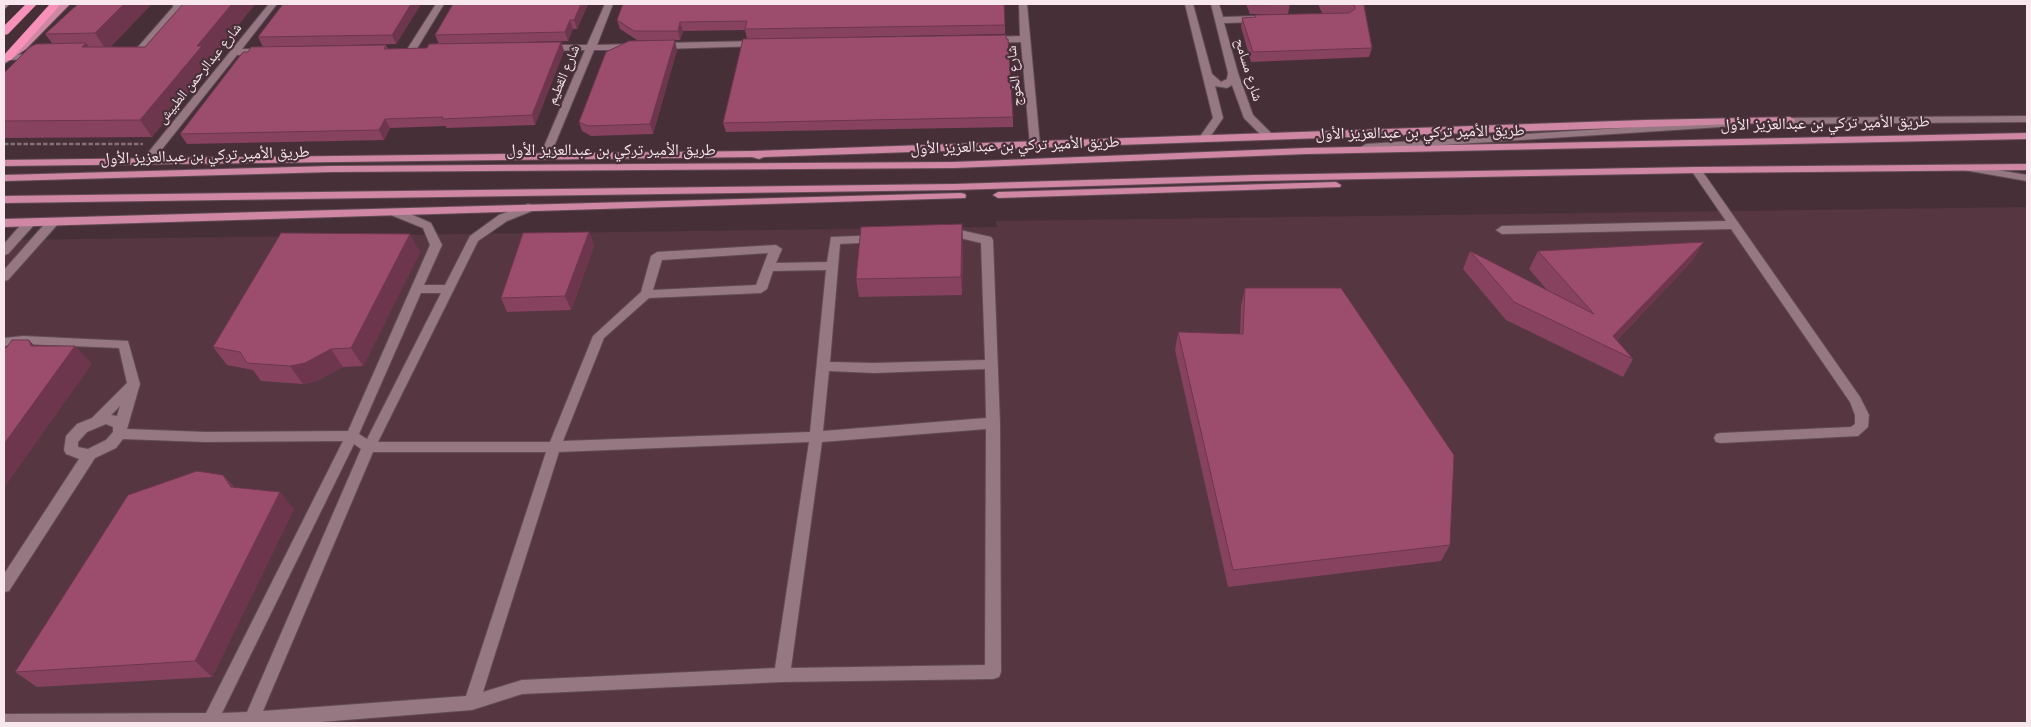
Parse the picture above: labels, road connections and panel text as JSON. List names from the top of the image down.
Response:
{
  "streets": {
    "main road": ["طريق الأمير تركي بن عبدالعزيز الأول"],
    "street": [
      "شارع مسامح",
      "شارع عبدالرحمن الطبيش",
      "شارع القطيم",
      "شارع الخوج"
    ]
  }
}
